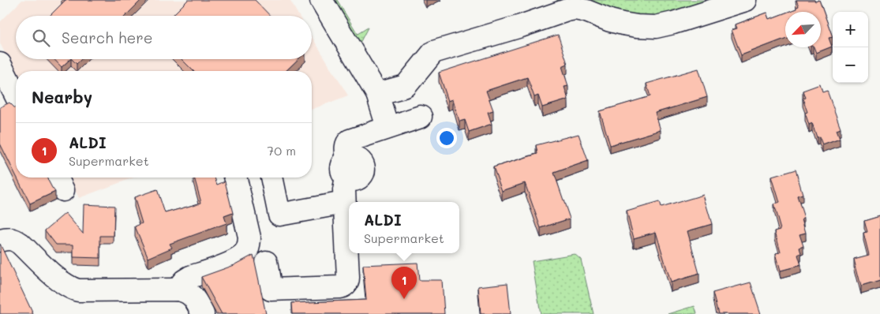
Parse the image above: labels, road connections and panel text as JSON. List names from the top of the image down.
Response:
{
  "north": "bottom left",
  "page": {
    "map_buttons": ["+", "−"],
    "search": "Search here",
    "heading": "Nearby",
    "list": [
      {
        "mark": "1",
        "name": "ALDI",
        "note": "Supermarket",
        "value": "70 m"
      }
    ],
    "popup": ["ALDI", "Supermarket"],
    "pins": "1"
  }
}
